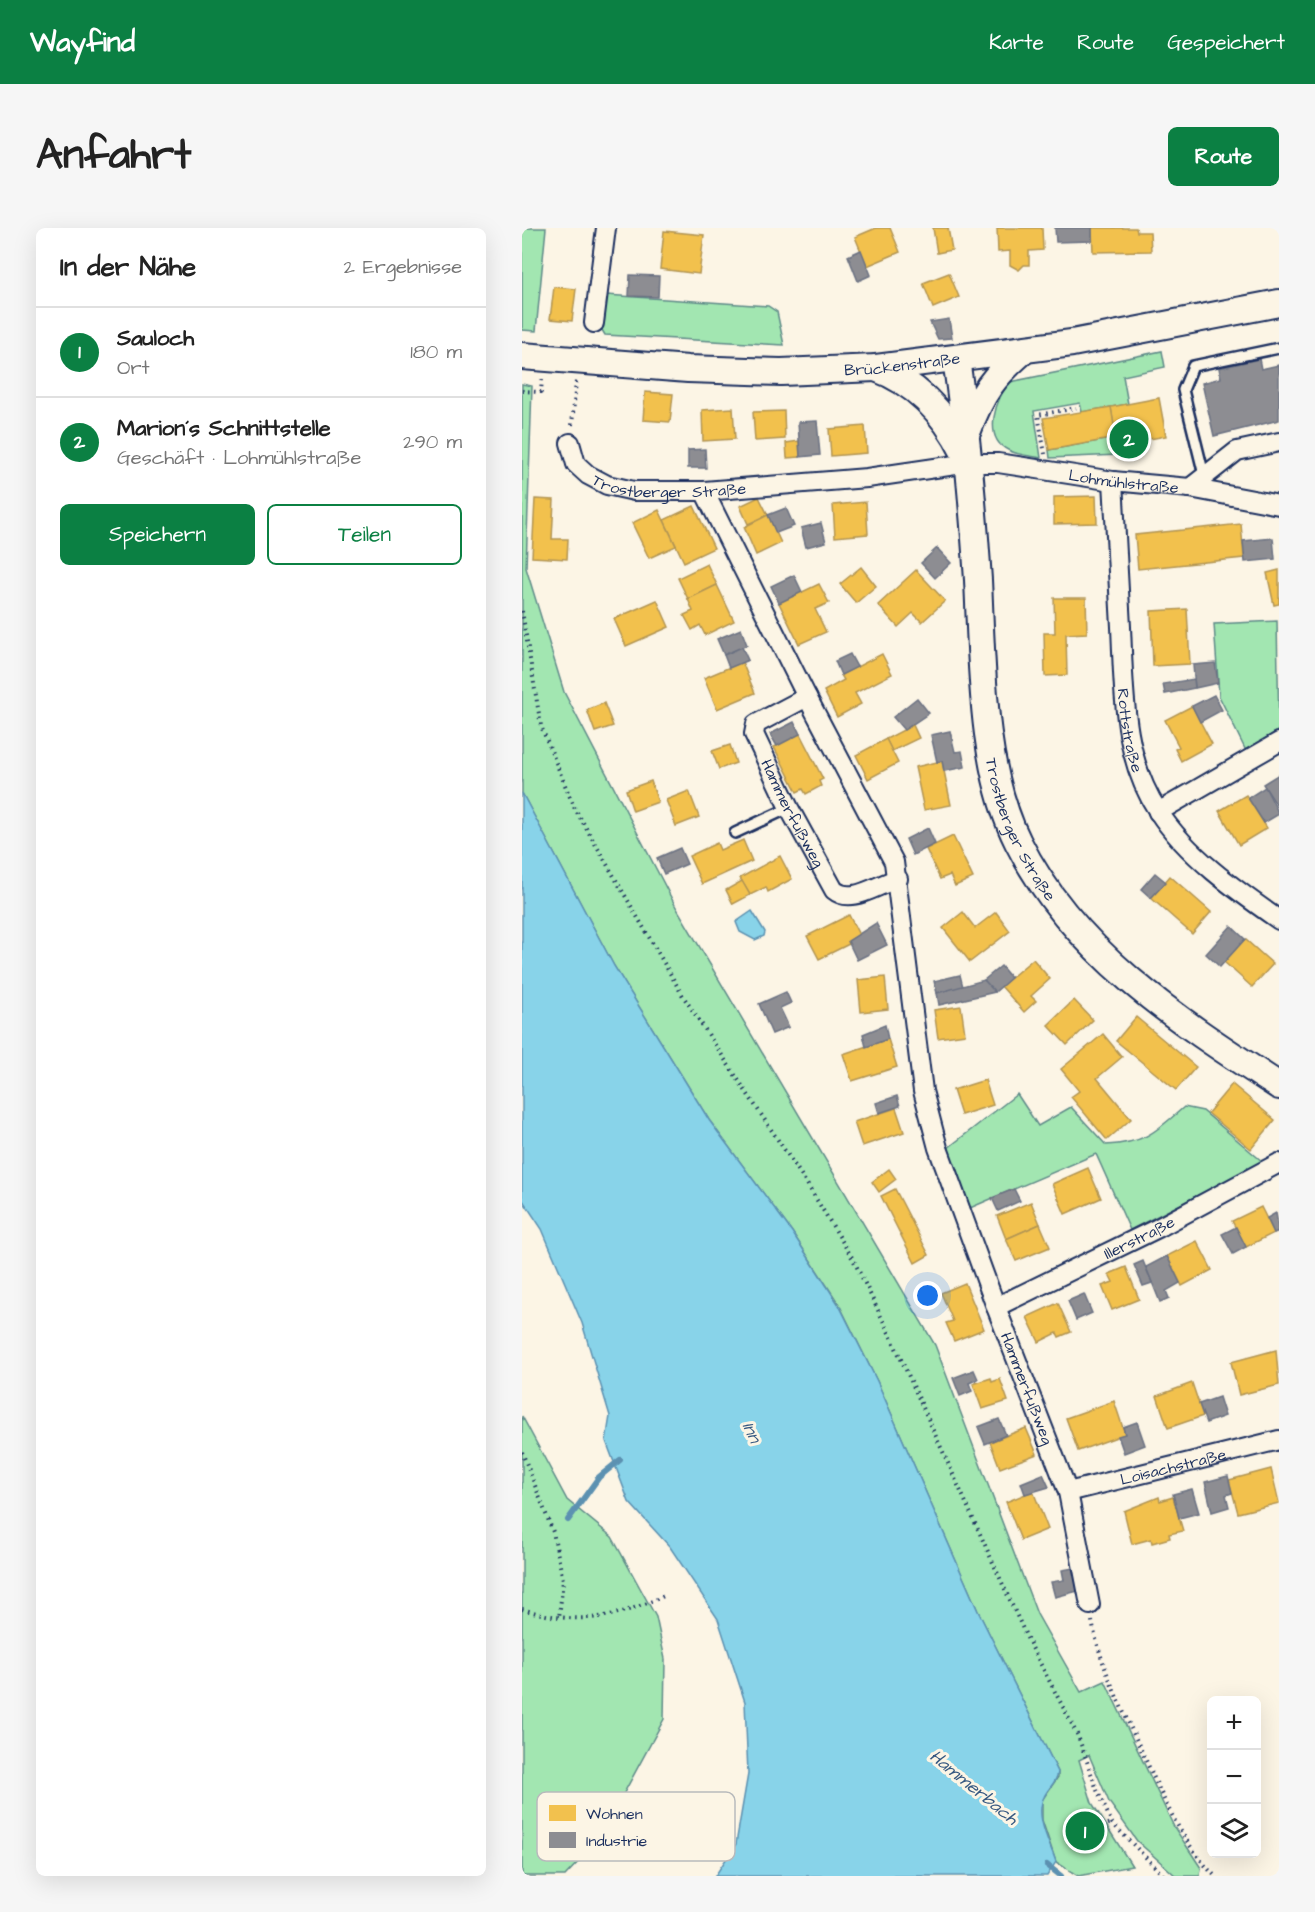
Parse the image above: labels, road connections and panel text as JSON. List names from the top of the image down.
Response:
{
  "streets": {
    "main road": ["Brückenstraße", "Trostberger Straße"],
    "street": [
      "Lohmühlstraße",
      "Rottstraße",
      "Hammerfußweg",
      "Illerstraße",
      "Loisachstraße"
    ]
  },
  "crossings": [
    ["Brückenstraße", "Trostberger Straße"],
    ["Trostberger Straße", "Lohmühlstraße"],
    ["Trostberger Straße", "Hammerfußweg"],
    ["Lohmühlstraße", "Rottstraße"],
    ["Hammerfußweg", "Illerstraße"],
    ["Hammerfußweg", "Loisachstraße"]
  ],
  "water": ["Inn", "Hammerbach"],
  "legend": ["Wohnen", "Industrie"],
  "page": {
    "header": "Wayfind",
    "nav": ["Karte", "Route", "Gespeichert"],
    "title": "Anfahrt",
    "buttons": [
      "Route",
      ["Speichern", "Teilen"]
    ],
    "heading": ["In der Nähe", "2 Ergebnisse"],
    "list": [
      {
        "mark": "1",
        "name": "Sauloch",
        "note": "Ort",
        "value": "180 m"
      },
      {
        "mark": "2",
        "name": "Marion´s Schnittstelle",
        "note": "Geschäft · Lohmühlstraße",
        "value": "290 m"
      }
    ],
    "pins": ["2", "1"],
    "map_buttons": ["+", "−"]
  }
}
